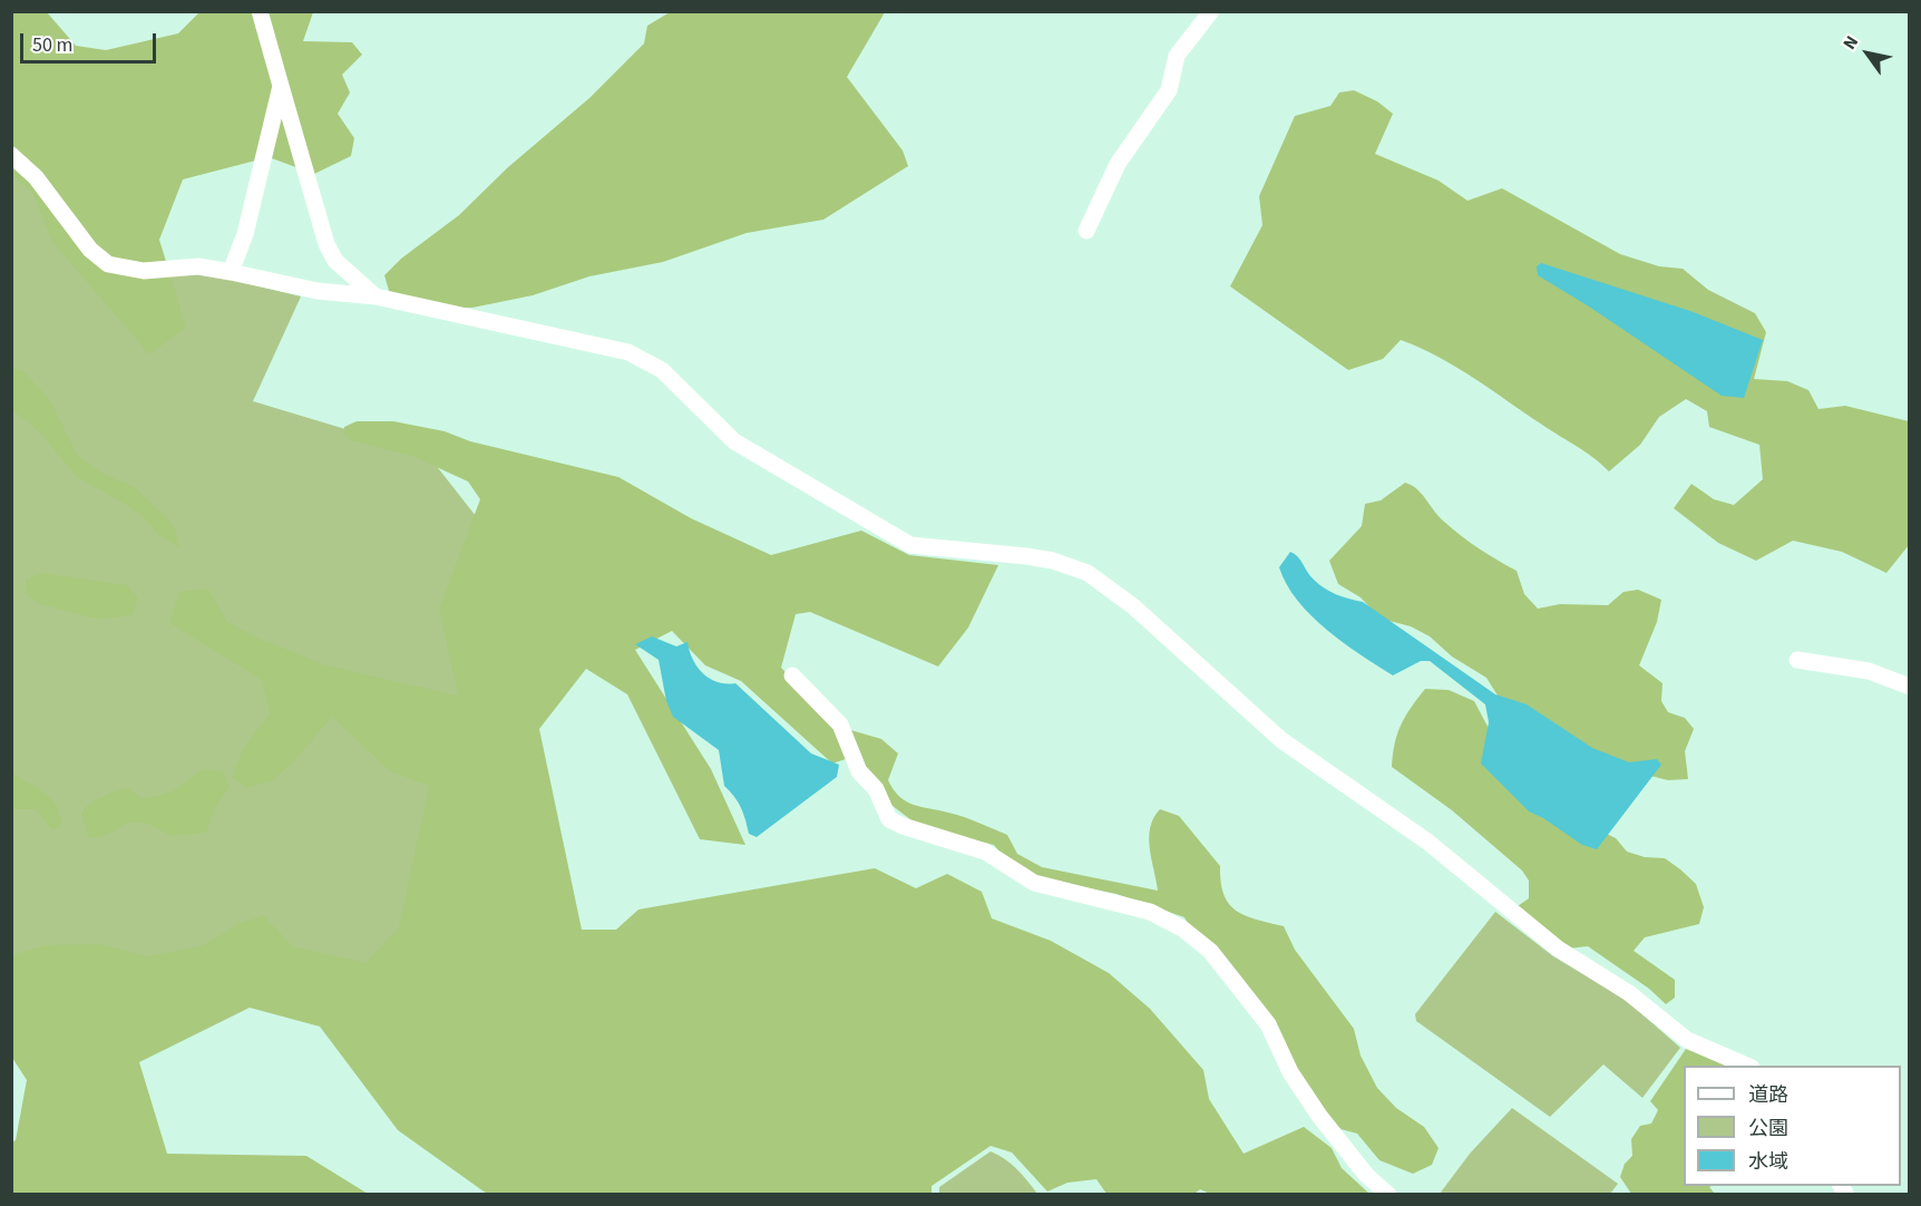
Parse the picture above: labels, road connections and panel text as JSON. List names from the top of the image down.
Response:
{
  "legend": ["道路", "公園", "水域"],
  "scale_bar": "50 m",
  "north": "top left"
}
